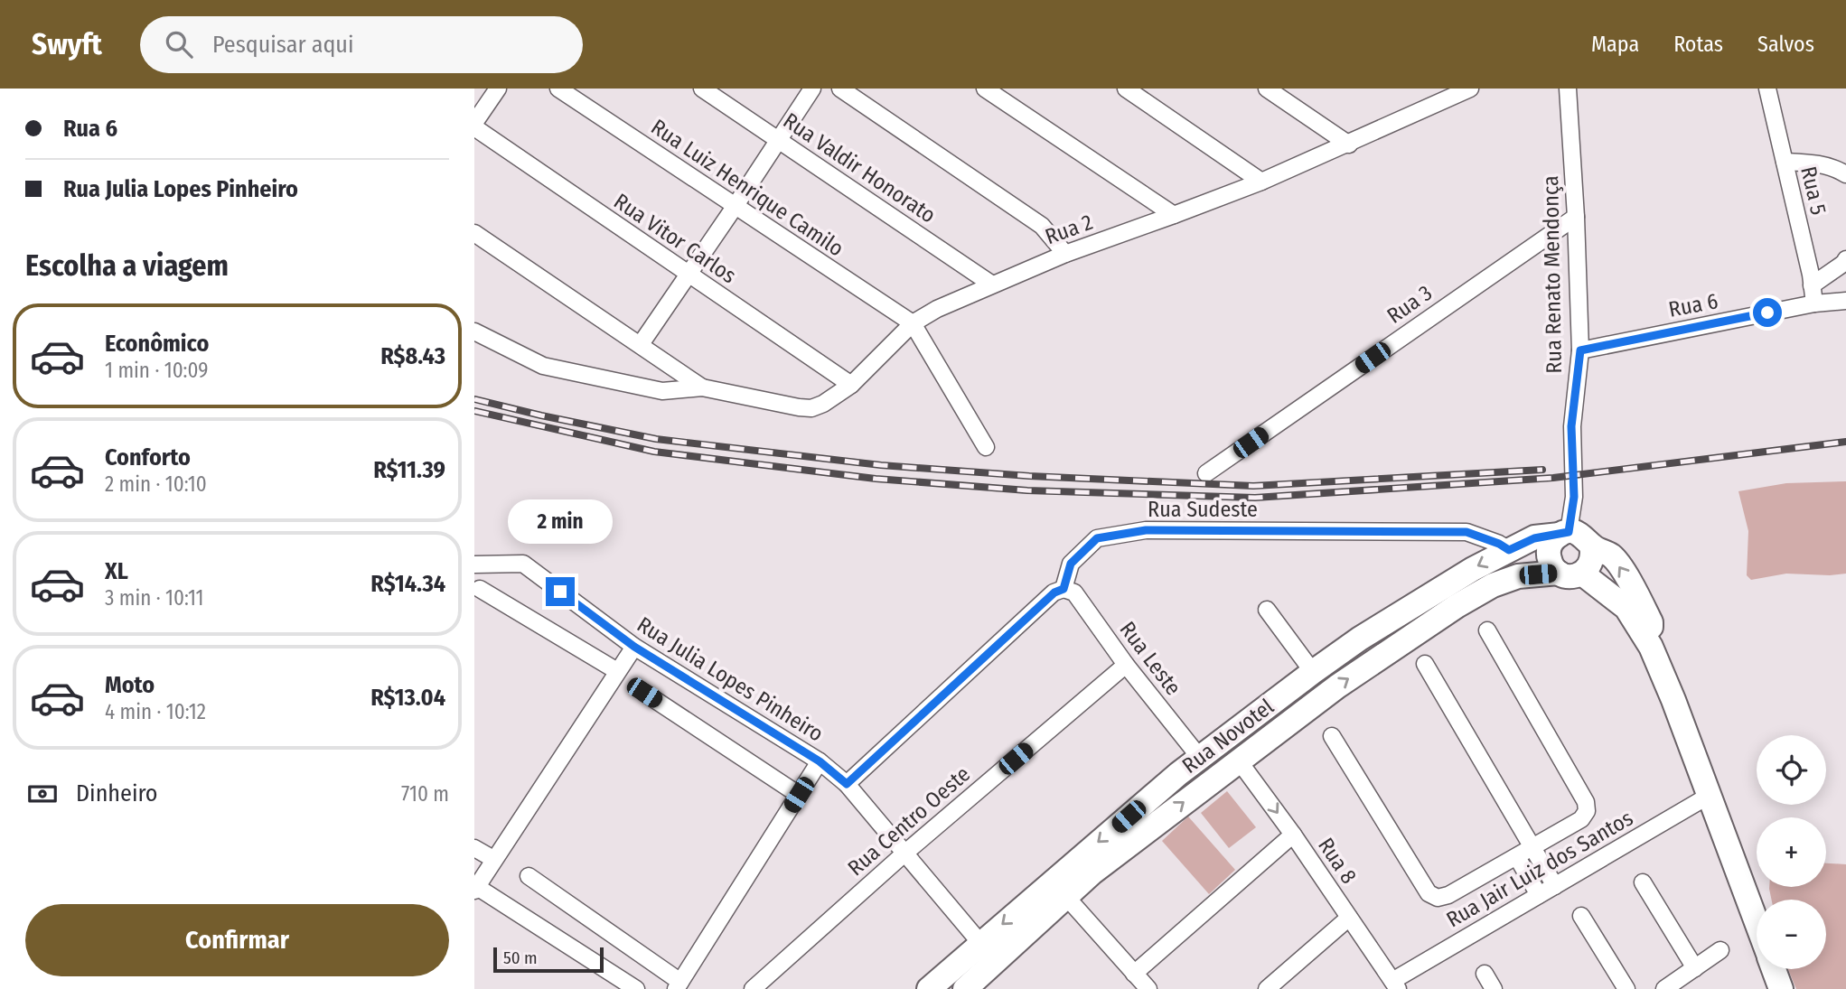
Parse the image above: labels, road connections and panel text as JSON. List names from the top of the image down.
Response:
{
  "streets": {
    "street": [
      "Rua Valdir Honorato",
      "Rua Luiz Henrique Camilo",
      "Rua 5",
      "Rua 2",
      "Rua Vitor Carlos",
      "Rua Renato Mendonça",
      "Rua 3",
      "Rua 6",
      "Rua Sudeste",
      "Rua Leste",
      "Rua Julia Lopes Pinheiro",
      "Rua Novotel",
      "Rua Centro Oeste",
      "Rua 8",
      "Rua Jair Luiz dos Santos"
    ]
  },
  "crossings": [
    ["Rua Valdir Honorato", "Rua 2"],
    ["Rua Luiz Henrique Camilo", "Rua 2"],
    ["Rua 5", "Rua 6"],
    ["Rua 2", "Rua Vitor Carlos"],
    ["Rua Renato Mendonça", "Rua 3"],
    ["Rua Renato Mendonça", "Rua 6"],
    ["Rua Renato Mendonça", "Rua Novotel"],
    ["Rua Sudeste", "Rua Leste"],
    ["Rua Sudeste", "Rua Novotel"],
    ["Rua Leste", "Rua Novotel"],
    ["Rua Leste", "Rua Centro Oeste"],
    ["Rua Julia Lopes Pinheiro", "Rua Novotel"],
    ["Rua Julia Lopes Pinheiro", "Rua Centro Oeste"],
    ["Rua Novotel", "Rua 8"],
    ["Rua 8", "Rua Jair Luiz dos Santos"]
  ],
  "scale_bar": "50 m",
  "page": {
    "header": "Swyft",
    "search": "Pesquisar aqui",
    "nav": ["Mapa", "Rotas", "Salvos"],
    "banner": ["Rua 6", "Rua Julia Lopes Pinheiro"],
    "heading": "Escolha a viagem",
    "list": [
      {
        "name": "Econômico",
        "note": "1 min · 10:09",
        "value": "R$8.43"
      },
      {
        "name": "Conforto",
        "note": "2 min · 10:10",
        "value": "R$11.39"
      },
      {
        "name": "XL",
        "note": "3 min · 10:11",
        "value": "R$14.34"
      },
      {
        "name": "Moto",
        "note": "4 min · 10:12",
        "value": "R$13.04"
      }
    ],
    "bubble": "2 min",
    "map_buttons": ["+", "−"],
    "pay": ["Dinheiro", "710 m"],
    "buttons": "Confirmar",
    "scale": "50 m"
  }
}
